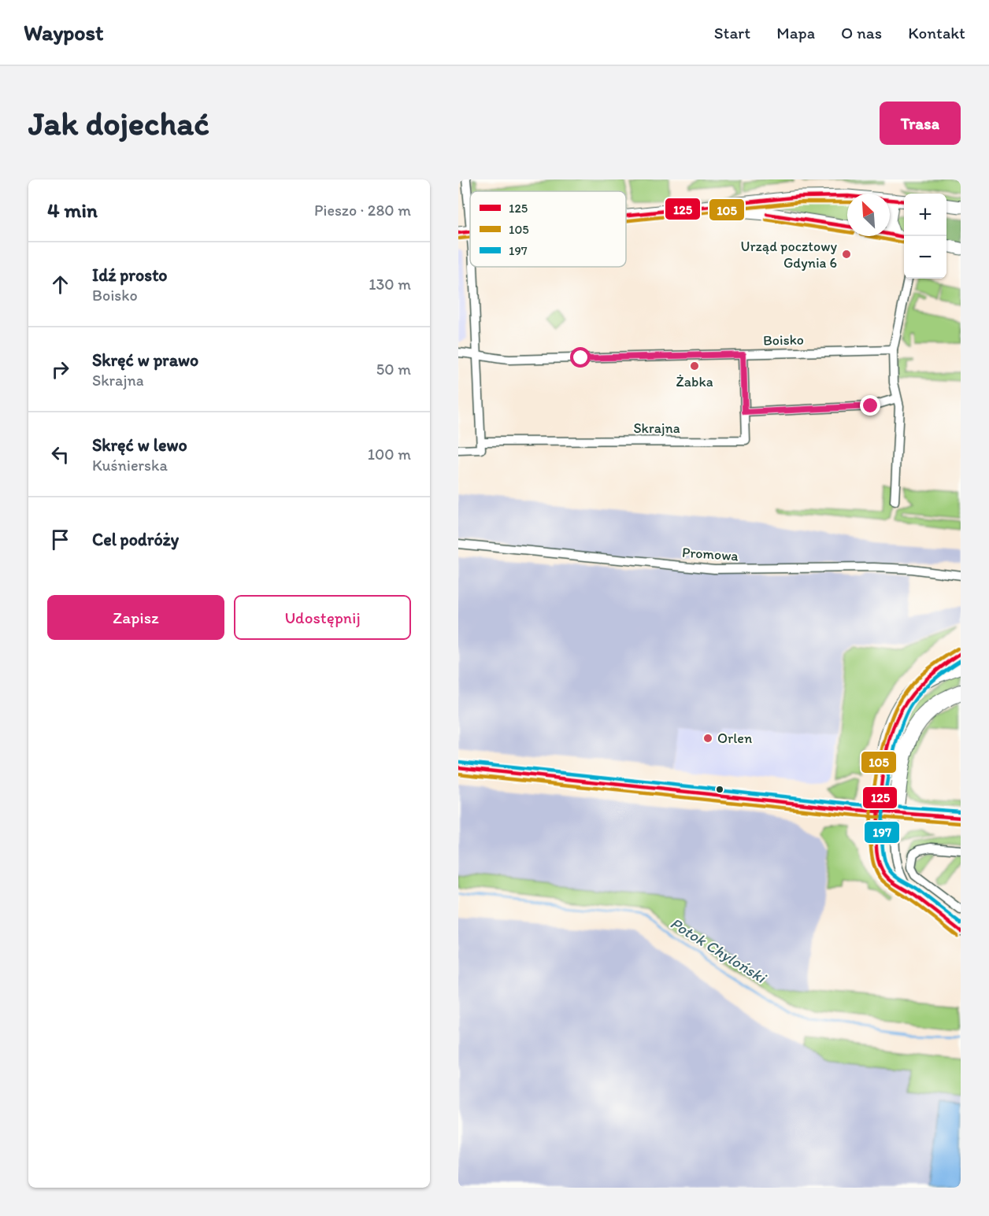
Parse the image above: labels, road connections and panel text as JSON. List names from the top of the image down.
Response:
{
  "streets": {
    "street": ["Boisko", "Skrajna", "Promowa"]
  },
  "crossings": [
    ["Boisko", "Skrajna"]
  ],
  "water": ["Potok Chyloński"],
  "places": ["Urząd pocztowy Gdynia 6", "Żabka", "Orlen"],
  "lines": ["transit line 125", "transit line 105", "transit line 197"],
  "legend": ["125", "105", "197"],
  "north": "top left",
  "page": {
    "header": "Waypost",
    "nav": [
      "Start",
      "Mapa",
      "O nas",
      "Kontakt"
    ],
    "buttons": [
      "Trasa",
      ["Zapisz", "Udostępnij"]
    ],
    "title": "Jak dojechać",
    "heading": ["4 min", "Pieszo · 280 m"],
    "map_buttons": ["+", "−"],
    "list": [
      ["Idź prosto", "Boisko", "130 m"],
      ["Skręć w prawo", "Skrajna", "50 m"],
      ["Skręć w lewo", "Kuśnierska", "100 m"],
      "Cel podróży"
    ]
  }
}
